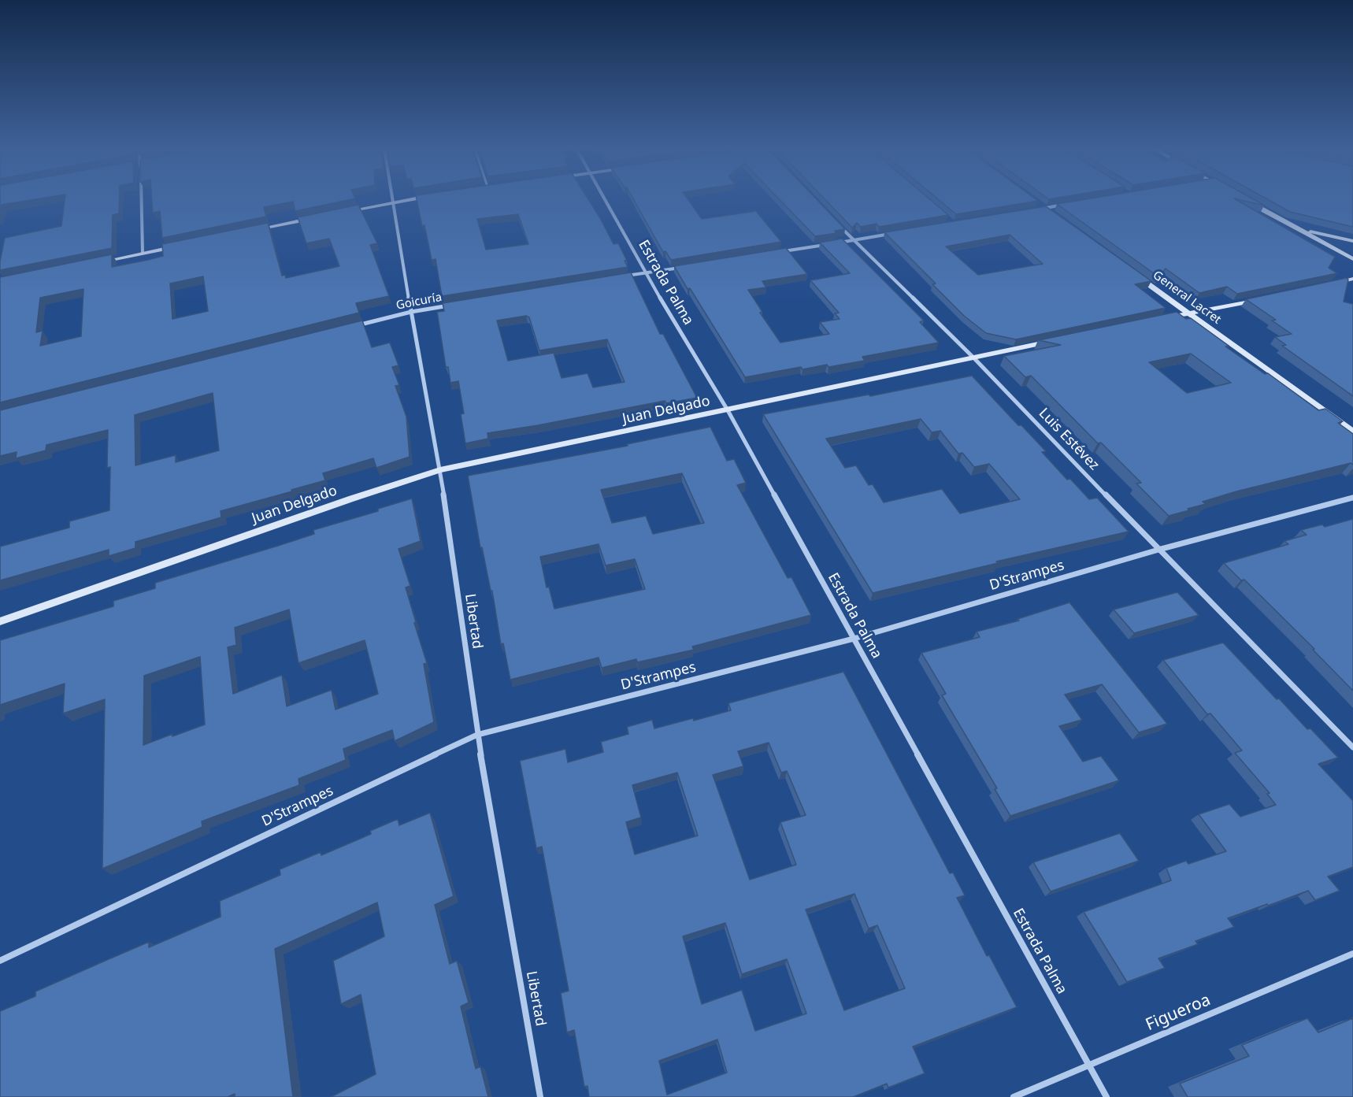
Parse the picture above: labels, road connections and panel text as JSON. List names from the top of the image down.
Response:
{
  "streets": {
    "street": [
      "Estrada Palma",
      "General Lacret",
      "Goicuría",
      "Juan Delgado",
      "Luis Estévez",
      "D'Strampes",
      "Libertad",
      "Figueroa"
    ]
  },
  "crossings": [
    ["Estrada Palma", "Juan Delgado"],
    ["Estrada Palma", "D'Strampes"],
    ["Estrada Palma", "Figueroa"],
    ["Goicuría", "Libertad"],
    ["Juan Delgado", "Luis Estévez"],
    ["Juan Delgado", "Libertad"],
    ["Luis Estévez", "D'Strampes"],
    ["D'Strampes", "Libertad"]
  ]
}
